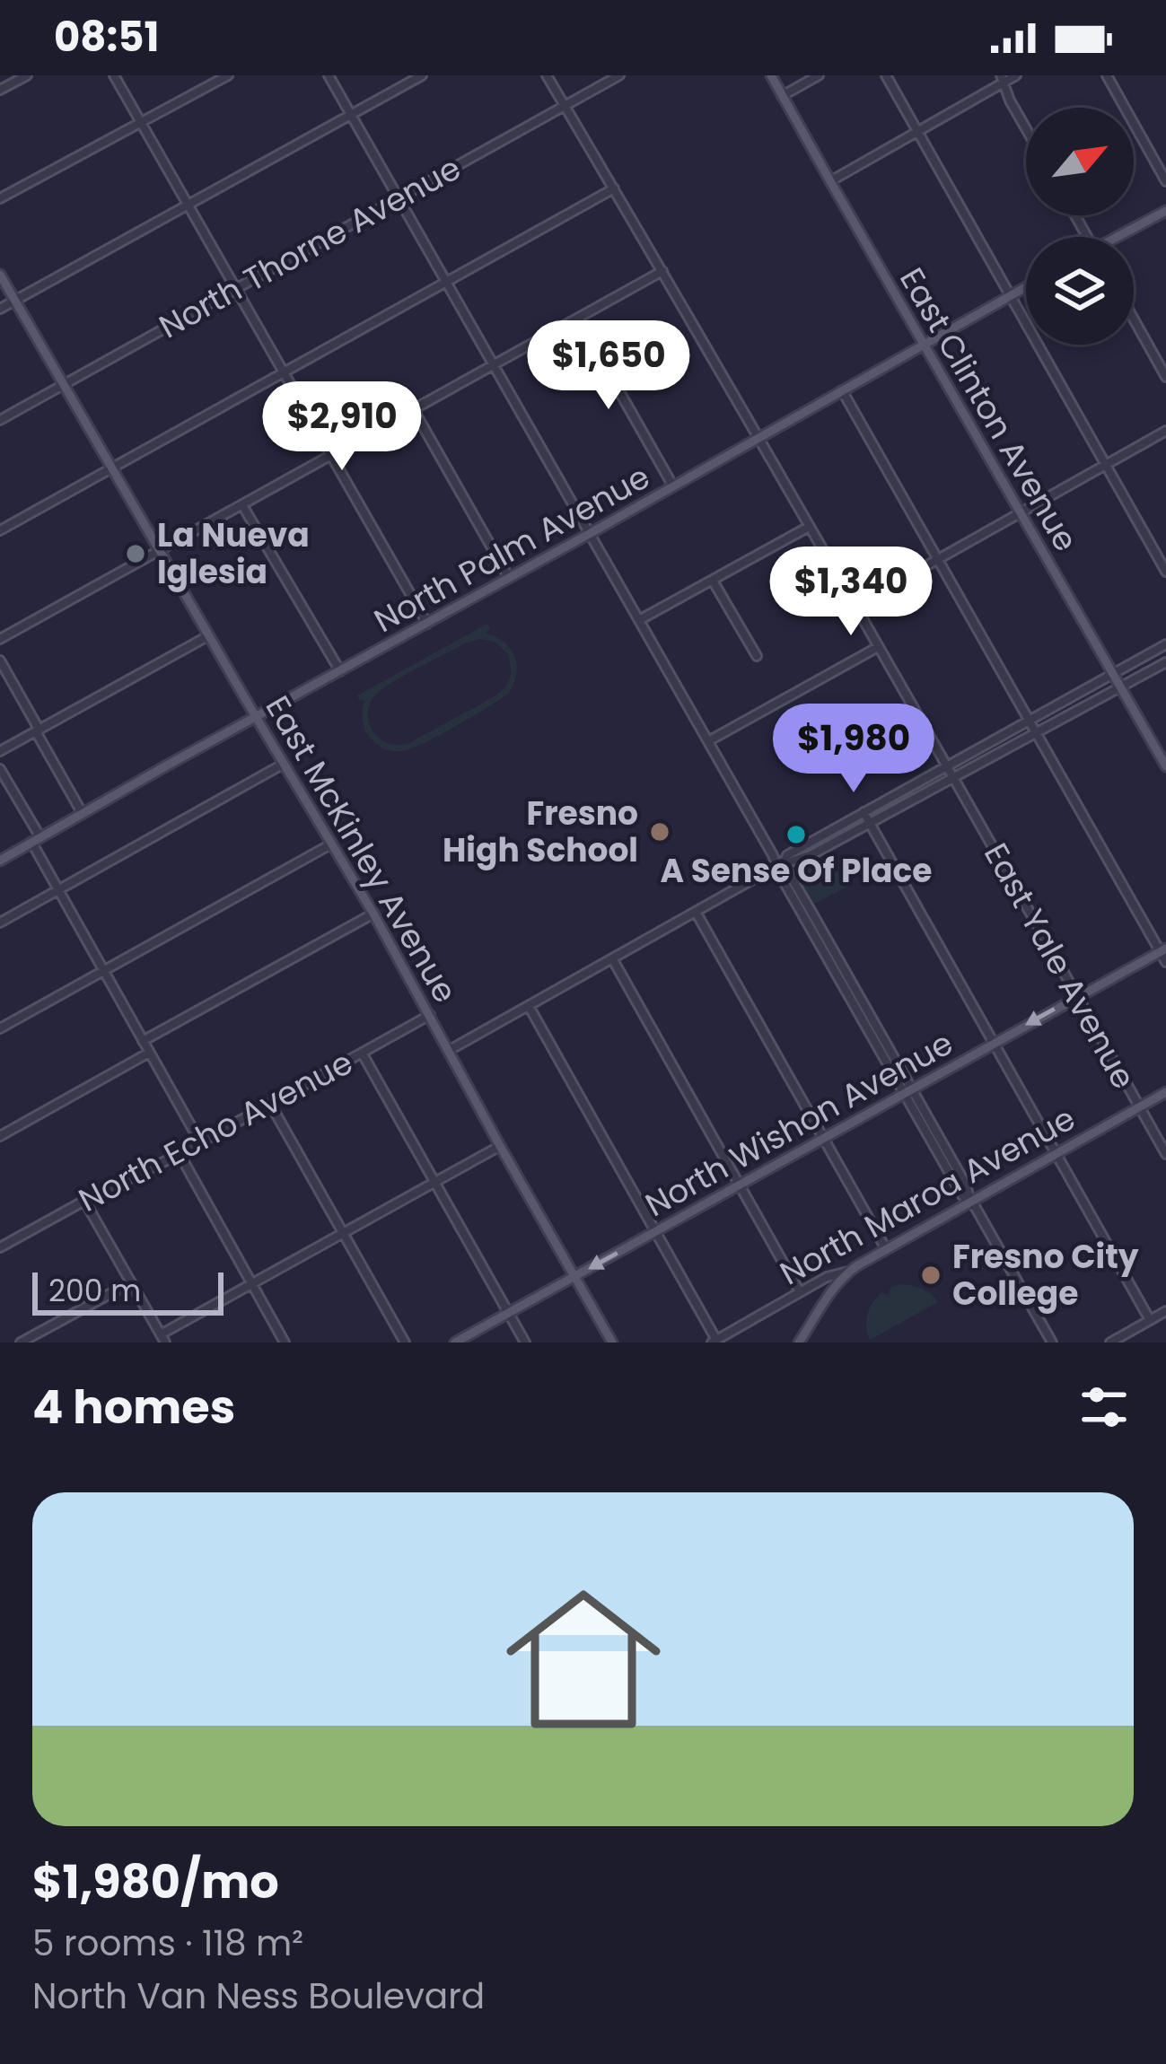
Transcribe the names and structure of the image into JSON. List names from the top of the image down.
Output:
{
  "streets": {
    "main road": [
      "East Clinton Avenue",
      "North Palm Avenue",
      "East McKinley Avenue",
      "North Wishon Avenue",
      "North Maroa Avenue"
    ],
    "street": ["North Thorne Avenue", "East Yale Avenue", "North Echo Avenue"]
  },
  "crossings": [
    ["North Thorne Avenue", "East McKinley Avenue"],
    ["North Thorne Avenue", "East Yale Avenue"],
    ["East Clinton Avenue", "North Palm Avenue"],
    ["North Palm Avenue", "East McKinley Avenue"],
    ["North Palm Avenue", "East Yale Avenue"],
    ["East McKinley Avenue", "North Wishon Avenue"],
    ["East McKinley Avenue", "North Echo Avenue"],
    ["East Yale Avenue", "North Wishon Avenue"],
    ["East Yale Avenue", "North Maroa Avenue"]
  ],
  "places": [
    "La Nueva Iglesia",
    "Fresno High School",
    "A Sense Of Place",
    "Fresno City College"
  ],
  "scale_bar": "200 m",
  "north": "top right",
  "page": {
    "status": "08:51",
    "price": [
      "$1,650",
      "$2,910",
      "$1,340",
      "$1,980"
    ],
    "scale": "200 m",
    "heading": "4 homes",
    "list": [
      {
        "name": "$1,980/mo",
        "note": "5 rooms · 118 m² · North Van Ness Boulevard"
      }
    ]
  }
}
